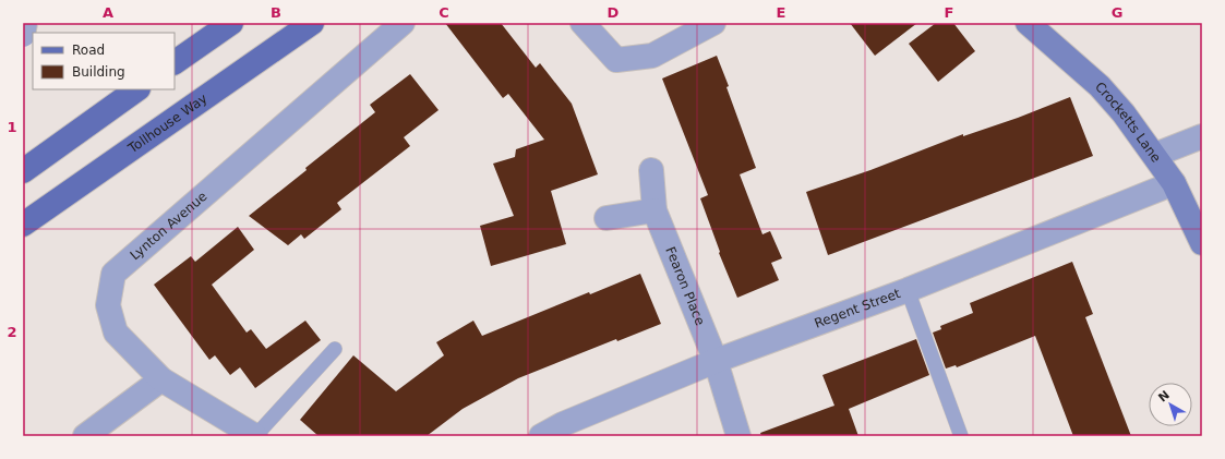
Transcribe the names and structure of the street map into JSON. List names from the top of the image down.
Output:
{
  "streets": {
    "main road": ["Tollhouse Way"],
    "street": [
      "Crocketts Lane",
      "Lynton Avenue",
      "Fearon Place",
      "Regent Street"
    ]
  },
  "crossings": [
    ["Crocketts Lane", "Regent Street"],
    ["Fearon Place", "Regent Street"]
  ],
  "legend": ["Road", "Building"],
  "north": "top left",
  "grid": {
    "columns": [
      "A",
      "B",
      "C",
      "D",
      "E",
      "F",
      "G"
    ],
    "rows": ["1", "2"]
  }
}
